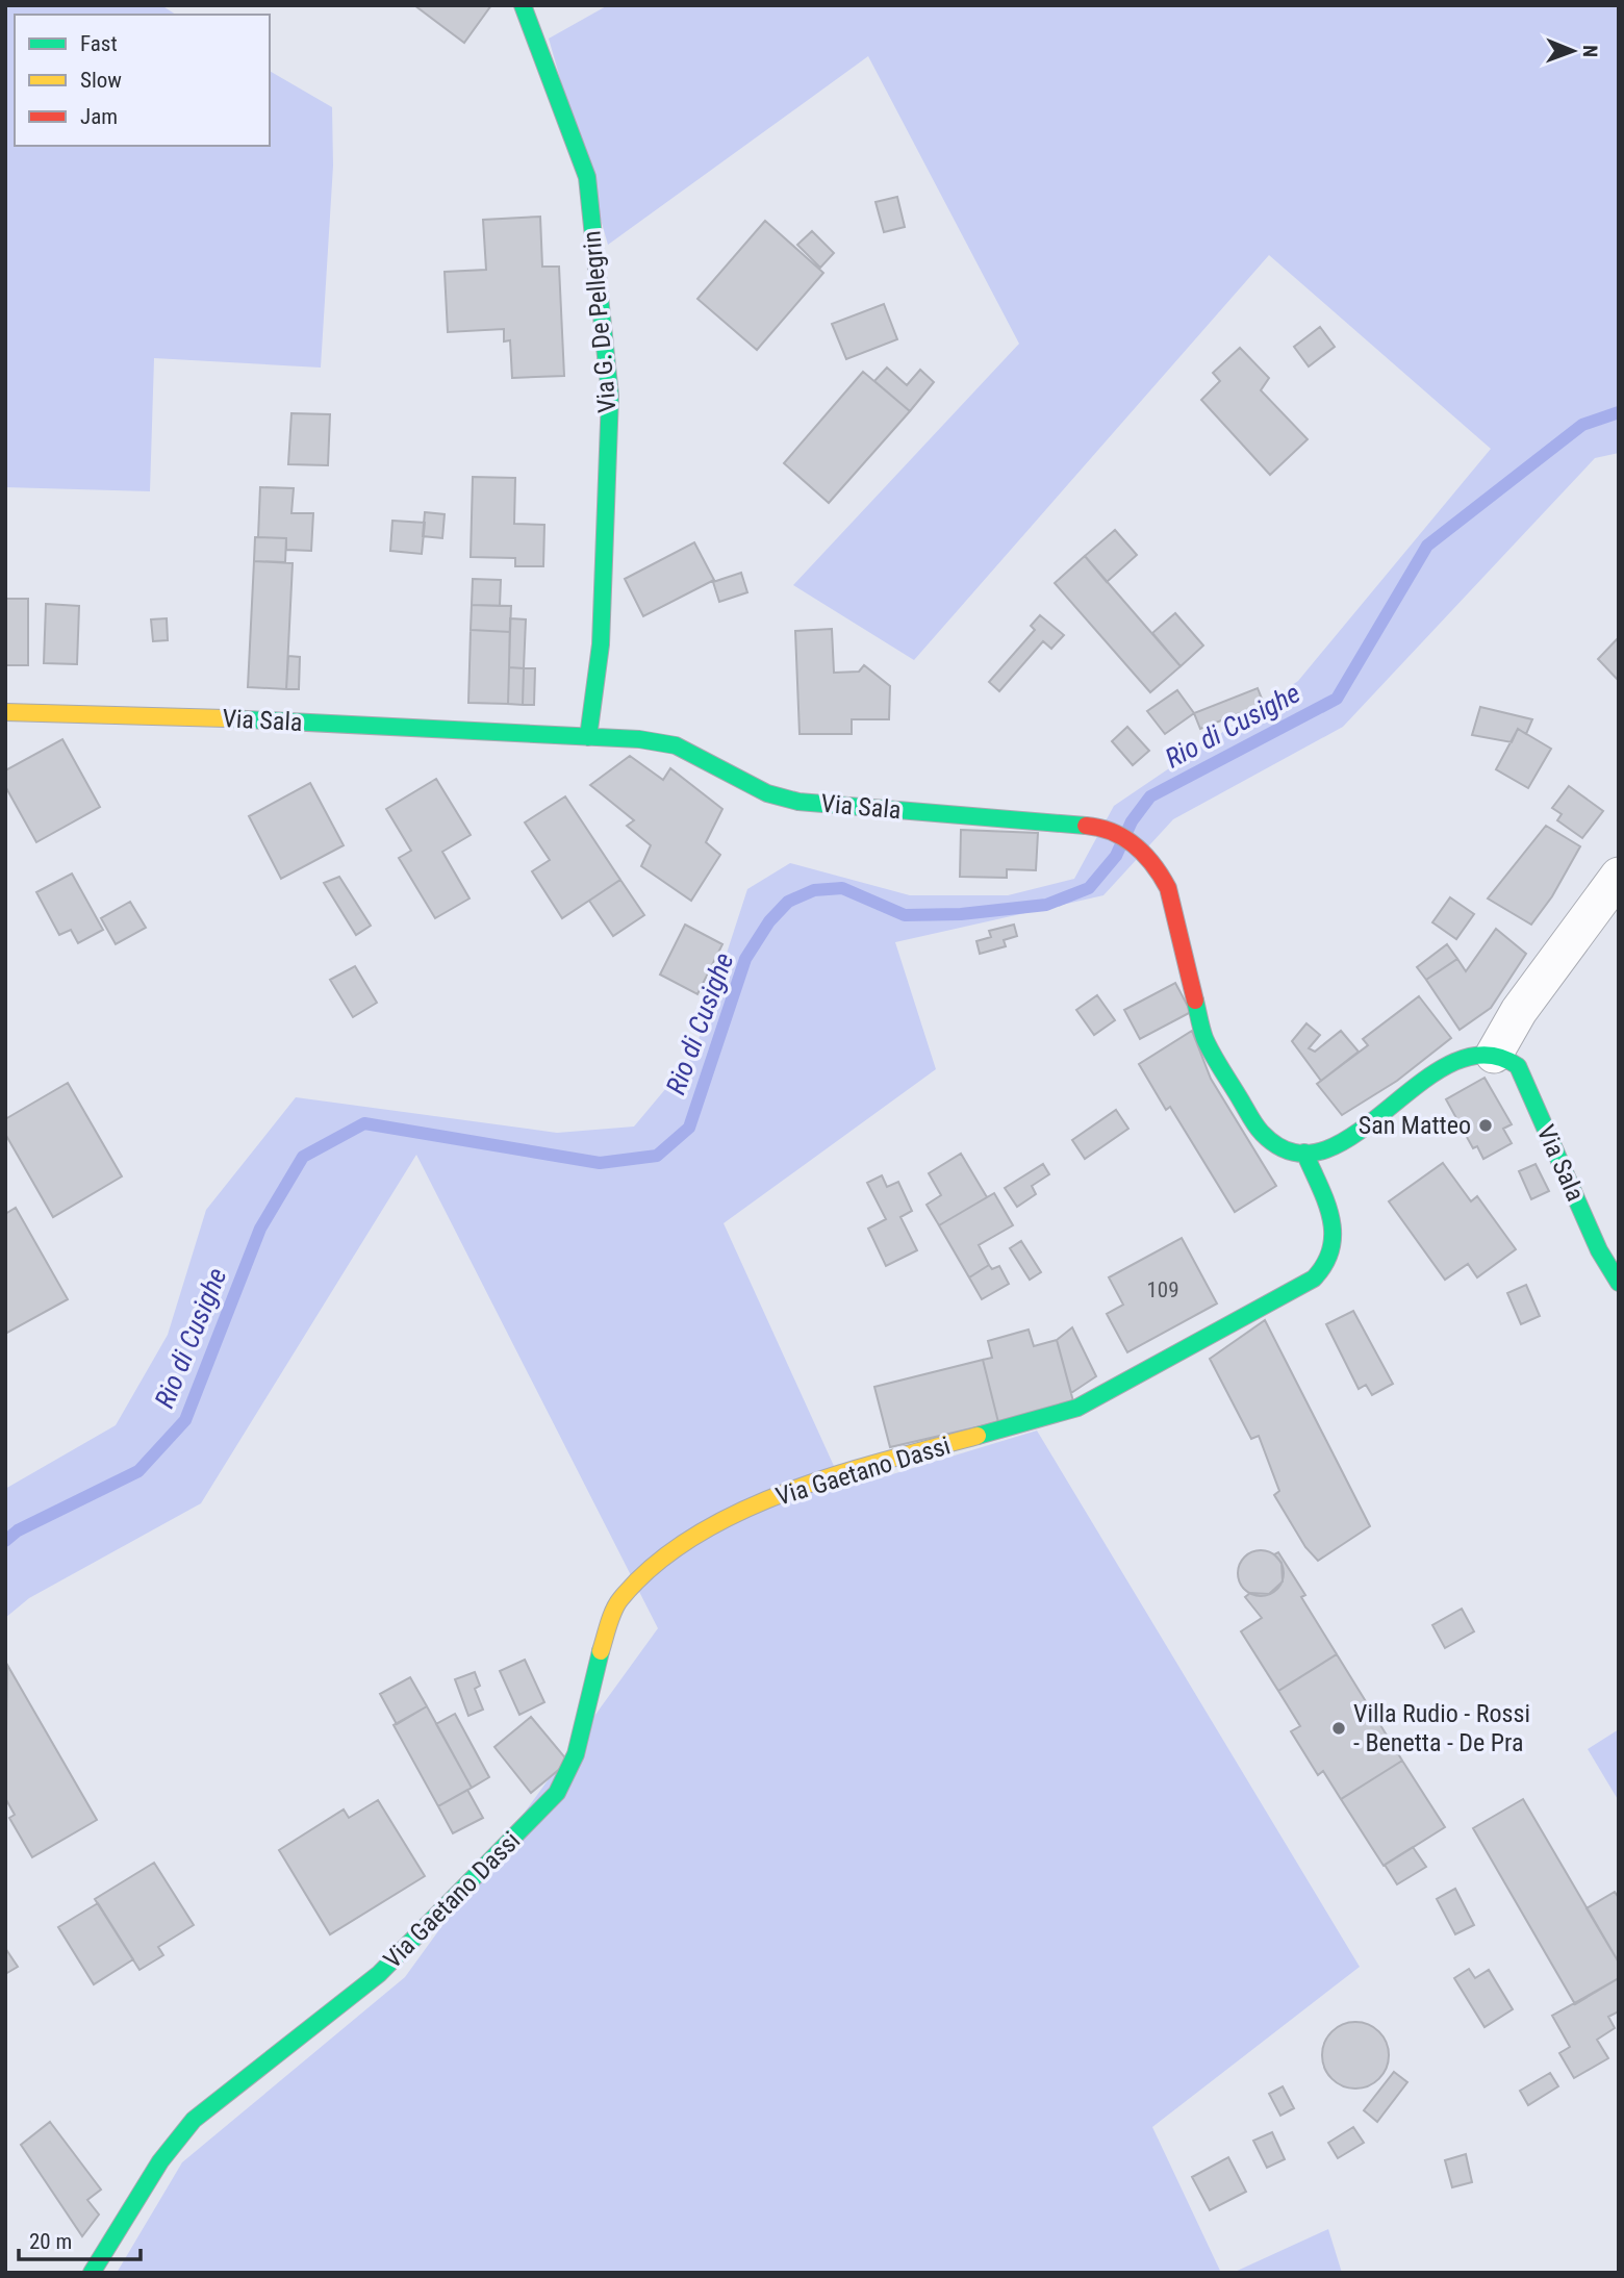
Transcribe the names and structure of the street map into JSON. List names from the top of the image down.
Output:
{
  "streets": {
    "street": ["Via G. De Pellegrin", "Via Sala", "Via Gaetano Dassi"]
  },
  "crossings": [
    ["Via G. De Pellegrin", "Via Sala"],
    ["Via Sala", "Via Gaetano Dassi"]
  ],
  "water": ["Rio di Cusighe"],
  "places": ["San Matteo", "Villa Rudio - Rossi - Benetta - De Pra"],
  "house_numbers": ["109"],
  "legend": ["Fast", "Slow", "Jam"],
  "scale_bar": "20 m",
  "north": "right"
}
